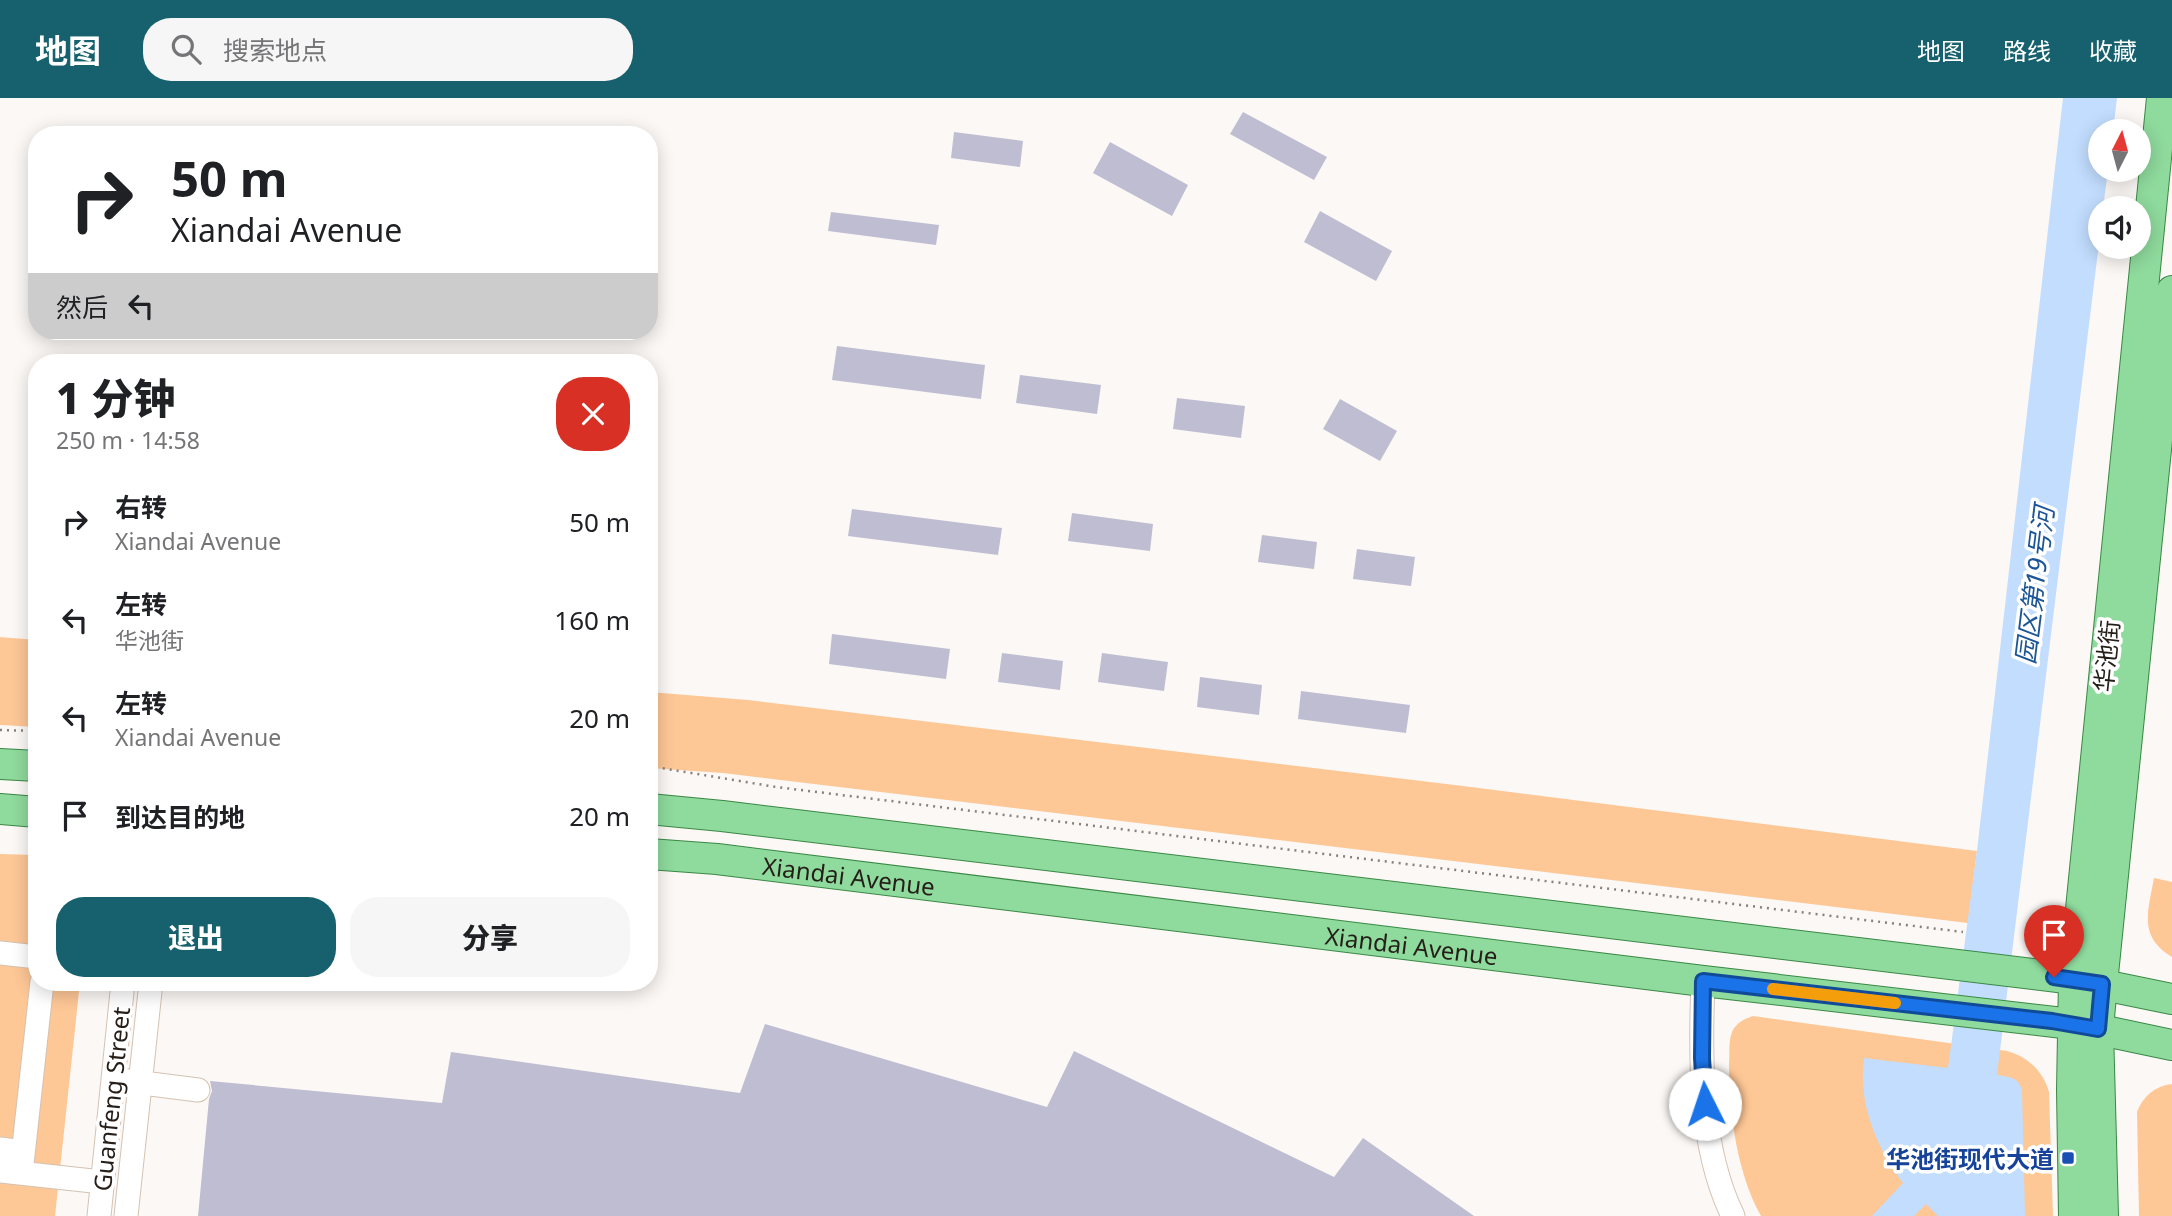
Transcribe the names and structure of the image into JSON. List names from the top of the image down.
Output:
{
  "streets": {
    "main road": ["华池街", "Xiandai Avenue"],
    "street": ["Guanfeng Street"]
  },
  "crossings": [
    ["华池街", "Xiandai Avenue"]
  ],
  "water": ["园区第19号河"],
  "places": {
    "transit": ["华池街现代大道"]
  },
  "north": "top",
  "page": {
    "header": "地图",
    "search": "搜索地点",
    "nav": ["地图", "路线", "收藏"],
    "turn": ["50 m", "Xiandai Avenue"],
    "then": "然后",
    "heading": ["1 分钟", "250 m · 14:58"],
    "list": [
      {
        "name": "右转",
        "note": "Xiandai Avenue",
        "value": "50 m"
      },
      {
        "name": "左转",
        "note": "华池街",
        "value": "160 m"
      },
      {
        "name": "左转",
        "note": "Xiandai Avenue",
        "value": "20 m"
      },
      {
        "name": "到达目的地",
        "value": "20 m"
      }
    ],
    "buttons": ["退出", "分享"]
  }
}
